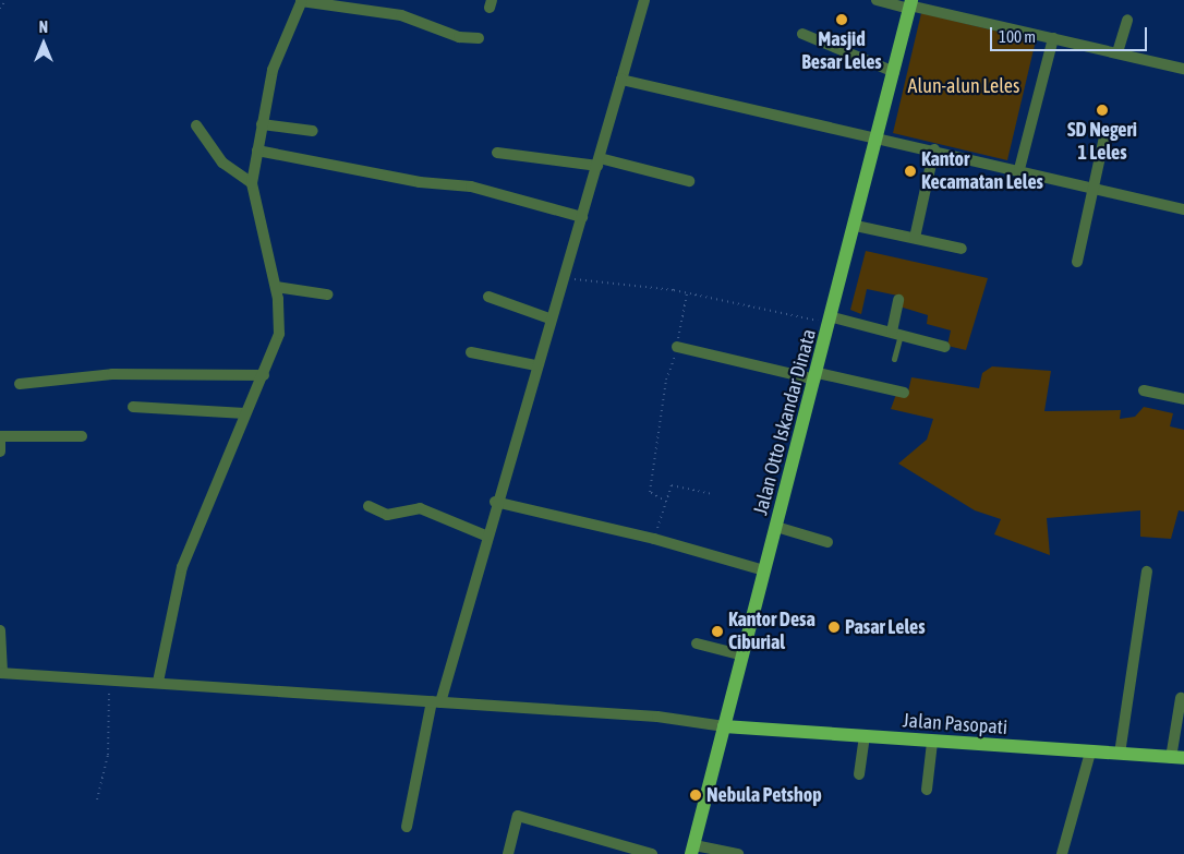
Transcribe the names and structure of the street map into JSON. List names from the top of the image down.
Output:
{
  "streets": {
    "main road": ["Jalan Otto Iskandar Dinata", "Jalan Pasopati"]
  },
  "crossings": [
    ["Jalan Otto Iskandar Dinata", "Jalan Pasopati"]
  ],
  "parks": ["Alun-alun Leles"],
  "places": [
    "Masjid Besar Leles",
    "SD Negeri 1 Leles",
    "Kantor Kecamatan Leles",
    "Pasar Leles",
    "Kantor Desa Ciburial",
    "Nebula Petshop"
  ],
  "scale_bar": "100 m",
  "north": "top"
}
